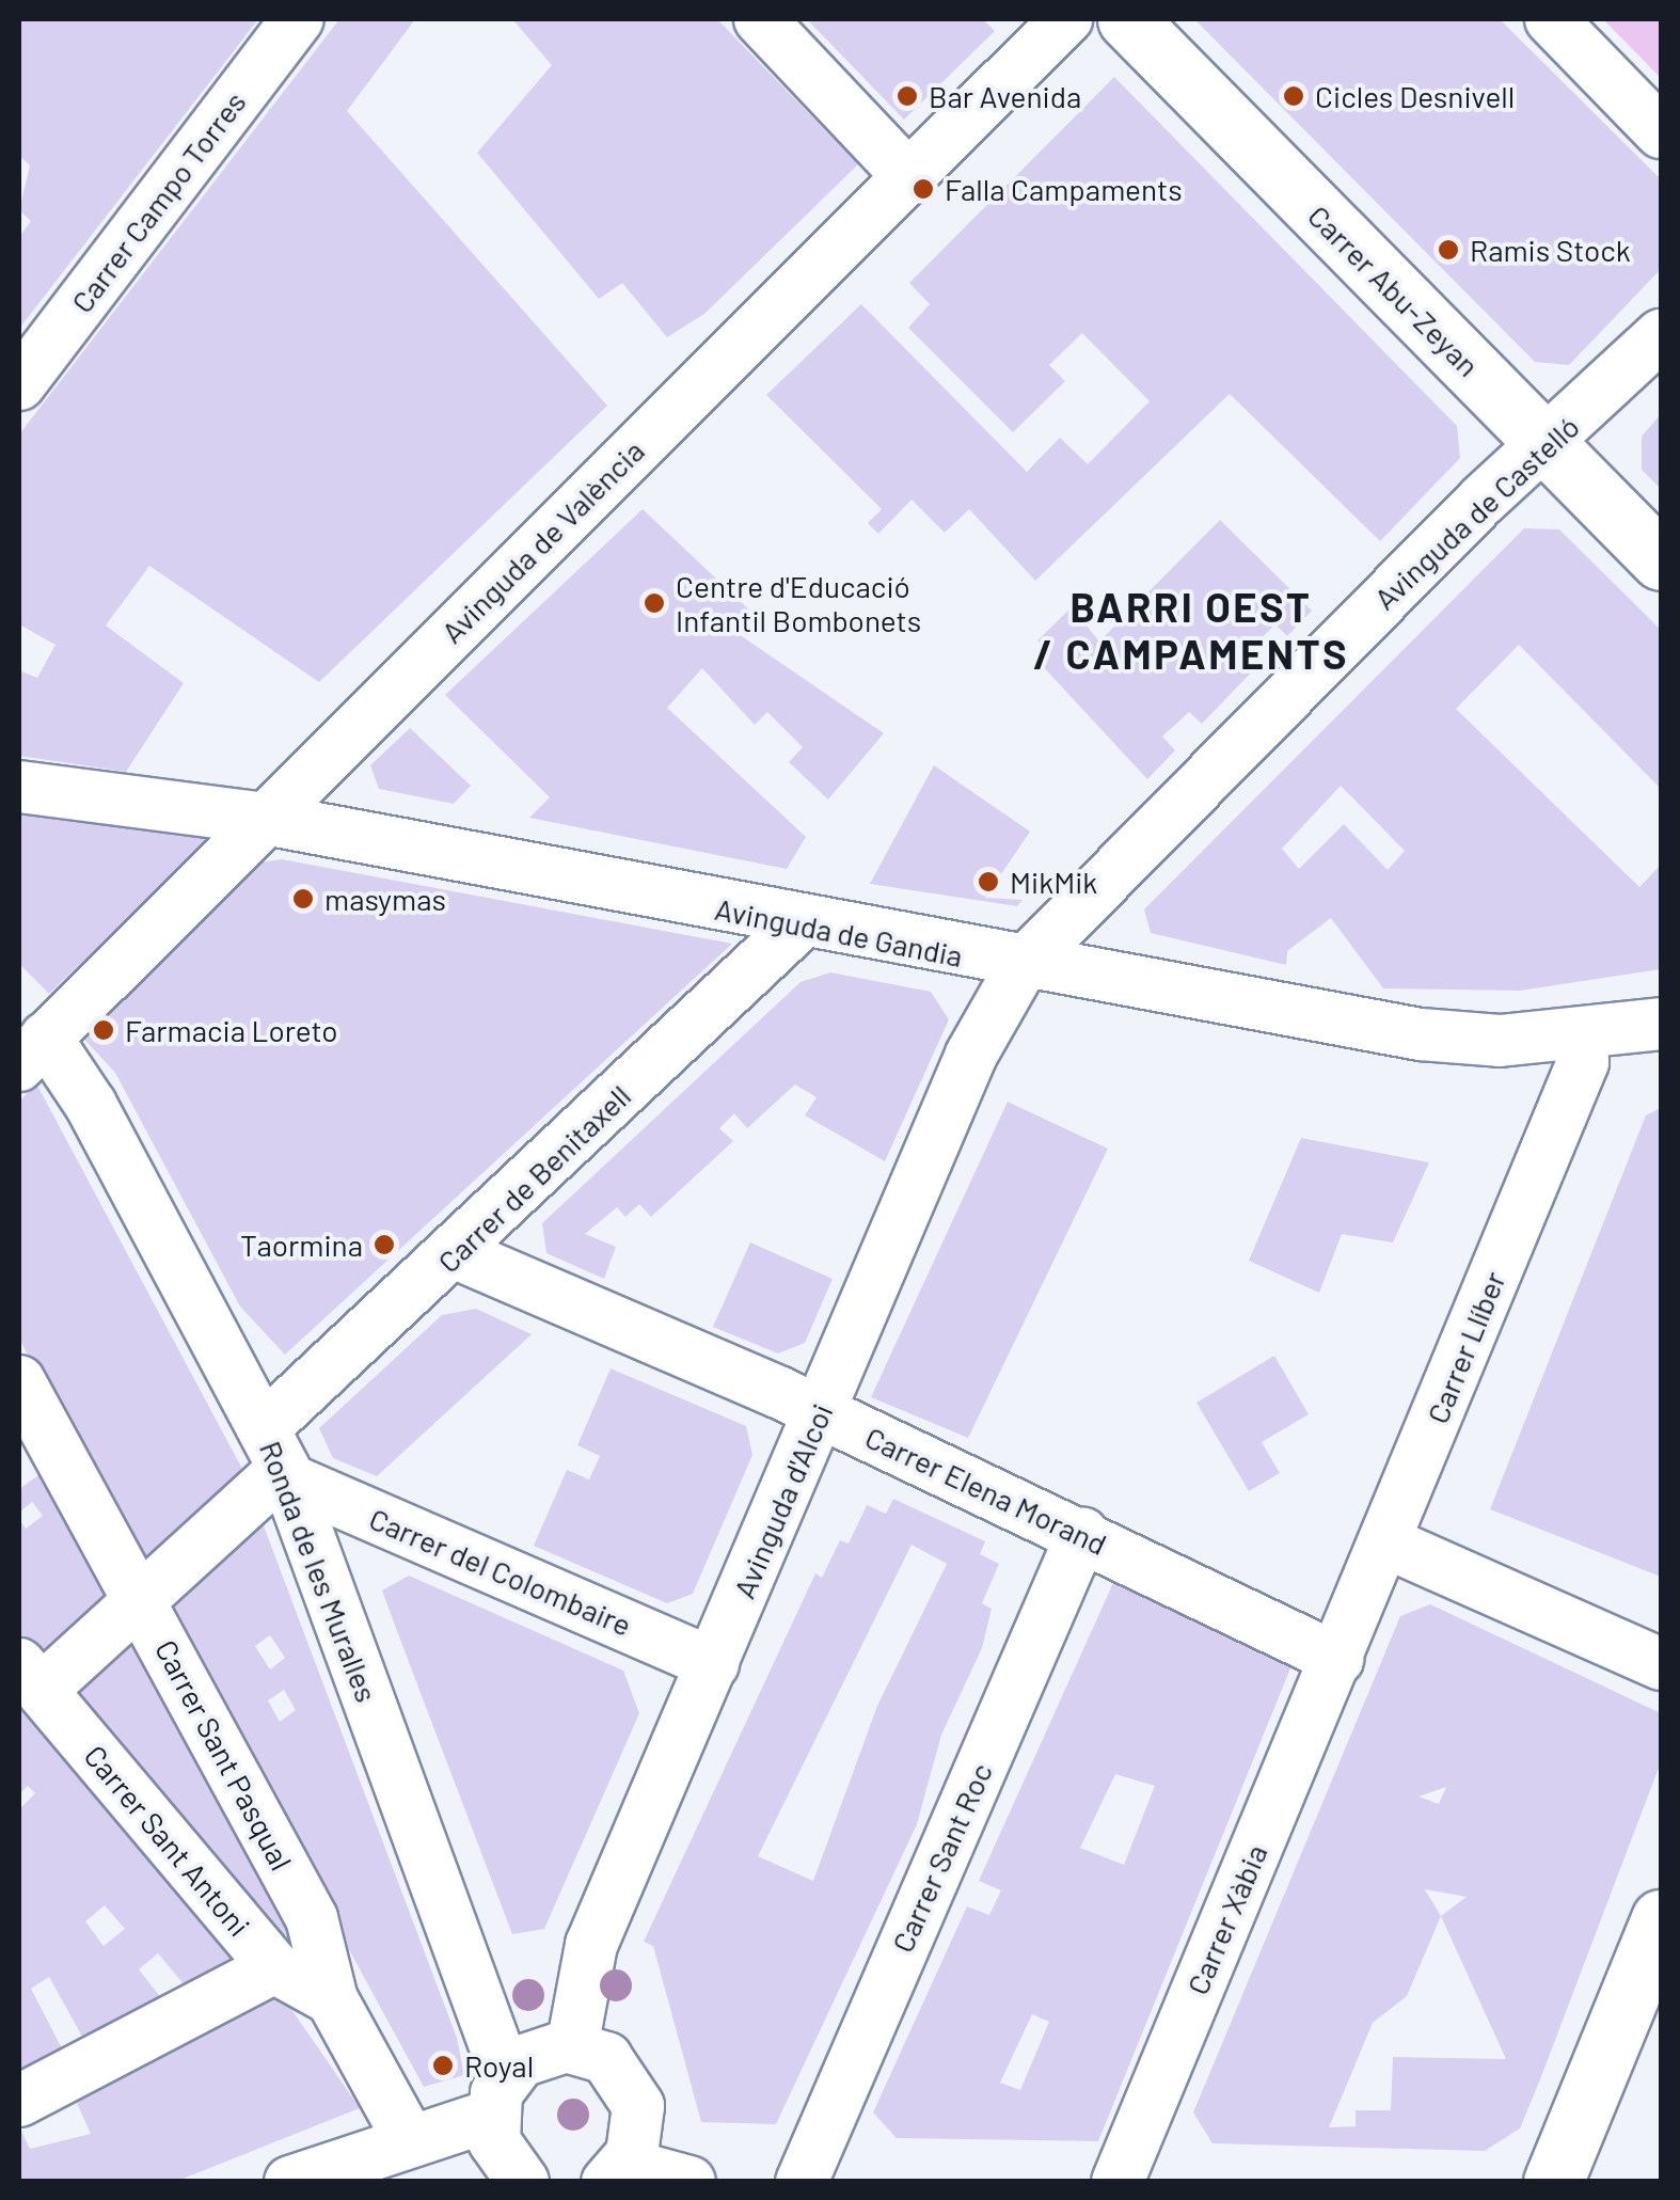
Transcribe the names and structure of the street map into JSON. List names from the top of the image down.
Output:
{
  "streets": {
    "main road": ["Carrer Abu-Zeyan"],
    "street": [
      "Carrer Campo Torres",
      "Avinguda de Castelló",
      "Avinguda de València",
      "Avinguda de Gandia",
      "Carrer de Benitaxell",
      "Carrer Llíber",
      "Carrer Elena Morand",
      "Avinguda d'Alcoi",
      "Ronda de les Muralles",
      "Carrer del Colombaire",
      "Carrer Sant Pasqual",
      "Carrer Sant Antoni",
      "Carrer Sant Roc",
      "Carrer Xàbia"
    ]
  },
  "crossings": [
    ["Carrer Abu-Zeyan", "Avinguda de Castelló"],
    ["Avinguda de Castelló", "Avinguda de Gandia"],
    ["Avinguda de Castelló", "Avinguda d'Alcoi"],
    ["Avinguda de València", "Avinguda de Gandia"],
    ["Avinguda de València", "Ronda de les Muralles"],
    ["Avinguda de Gandia", "Carrer de Benitaxell"],
    ["Avinguda de Gandia", "Carrer Llíber"],
    ["Avinguda de Gandia", "Avinguda d'Alcoi"],
    ["Carrer de Benitaxell", "Carrer Elena Morand"],
    ["Carrer de Benitaxell", "Ronda de les Muralles"],
    ["Carrer de Benitaxell", "Carrer del Colombaire"],
    ["Carrer de Benitaxell", "Carrer Sant Pasqual"],
    ["Carrer de Benitaxell", "Carrer Sant Antoni"],
    ["Carrer Llíber", "Carrer Elena Morand"],
    ["Carrer Llíber", "Carrer Xàbia"],
    ["Carrer Elena Morand", "Avinguda d'Alcoi"],
    ["Carrer Elena Morand", "Carrer Sant Roc"],
    ["Carrer Elena Morand", "Carrer Xàbia"],
    ["Avinguda d'Alcoi", "Carrer del Colombaire"],
    ["Ronda de les Muralles", "Carrer del Colombaire"],
    ["Carrer Sant Pasqual", "Carrer Sant Antoni"]
  ],
  "districts": ["BARRI OEST / CAMPAMENTS"],
  "places": [
    "Bar Avenida",
    "Cicles Desnivell",
    "Falla Campaments",
    "Ramis Stock",
    "Centre d'Educació Infantil Bombonets",
    "MikMik",
    "masymas",
    "Farmacia Loreto",
    "Taormina",
    "Royal"
  ]
}
